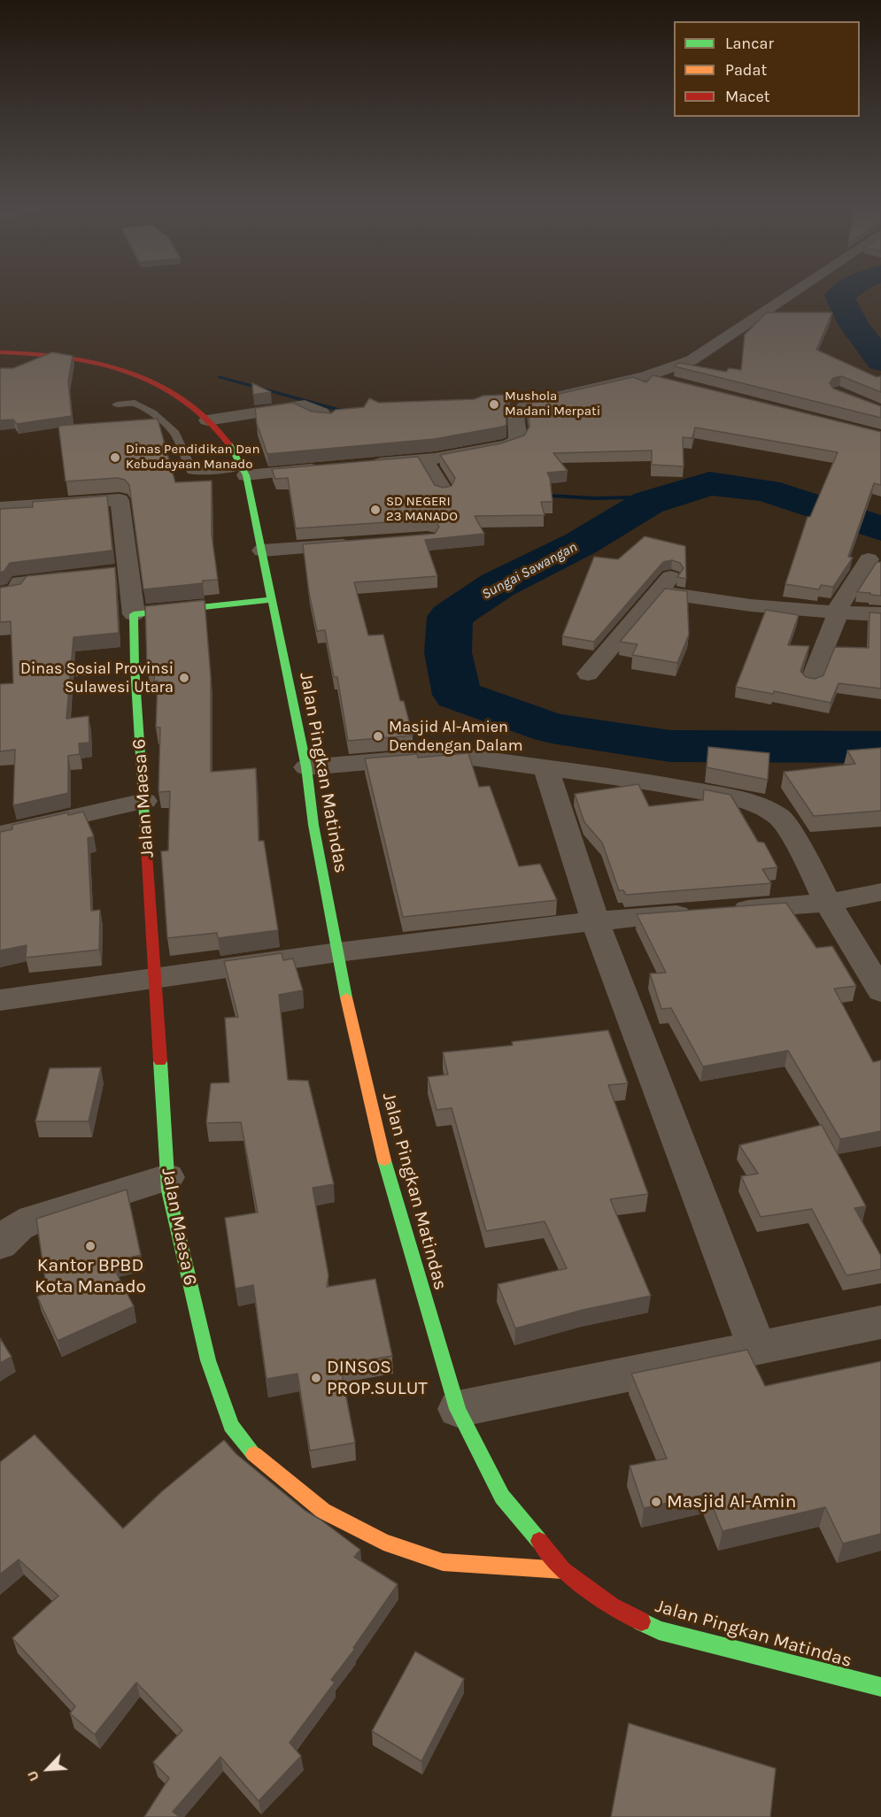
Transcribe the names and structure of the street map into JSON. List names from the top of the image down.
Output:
{
  "streets": {
    "street": ["Jalan Pingkan Matindas", "Jalan Maesa 6"]
  },
  "crossings": [
    ["Jalan Pingkan Matindas", "Jalan Maesa 6"]
  ],
  "water": ["Sungai Sawangan"],
  "places": [
    "Mushola Madani Merpati",
    "Dinas Pendidikan Dan Kebudayaan Manado",
    "SD NEGERI 23 MANADO",
    "Dinas Sosial Provinsi Sulawesi Utara",
    "Masjid Al-Amien Dendengan Dalam",
    "Kantor BPBD Kota Manado",
    "DINSOS PROP.SULUT",
    "Masjid Al-Amin"
  ],
  "legend": ["Lancar", "Padat", "Macet"],
  "north": "bottom left"
}
